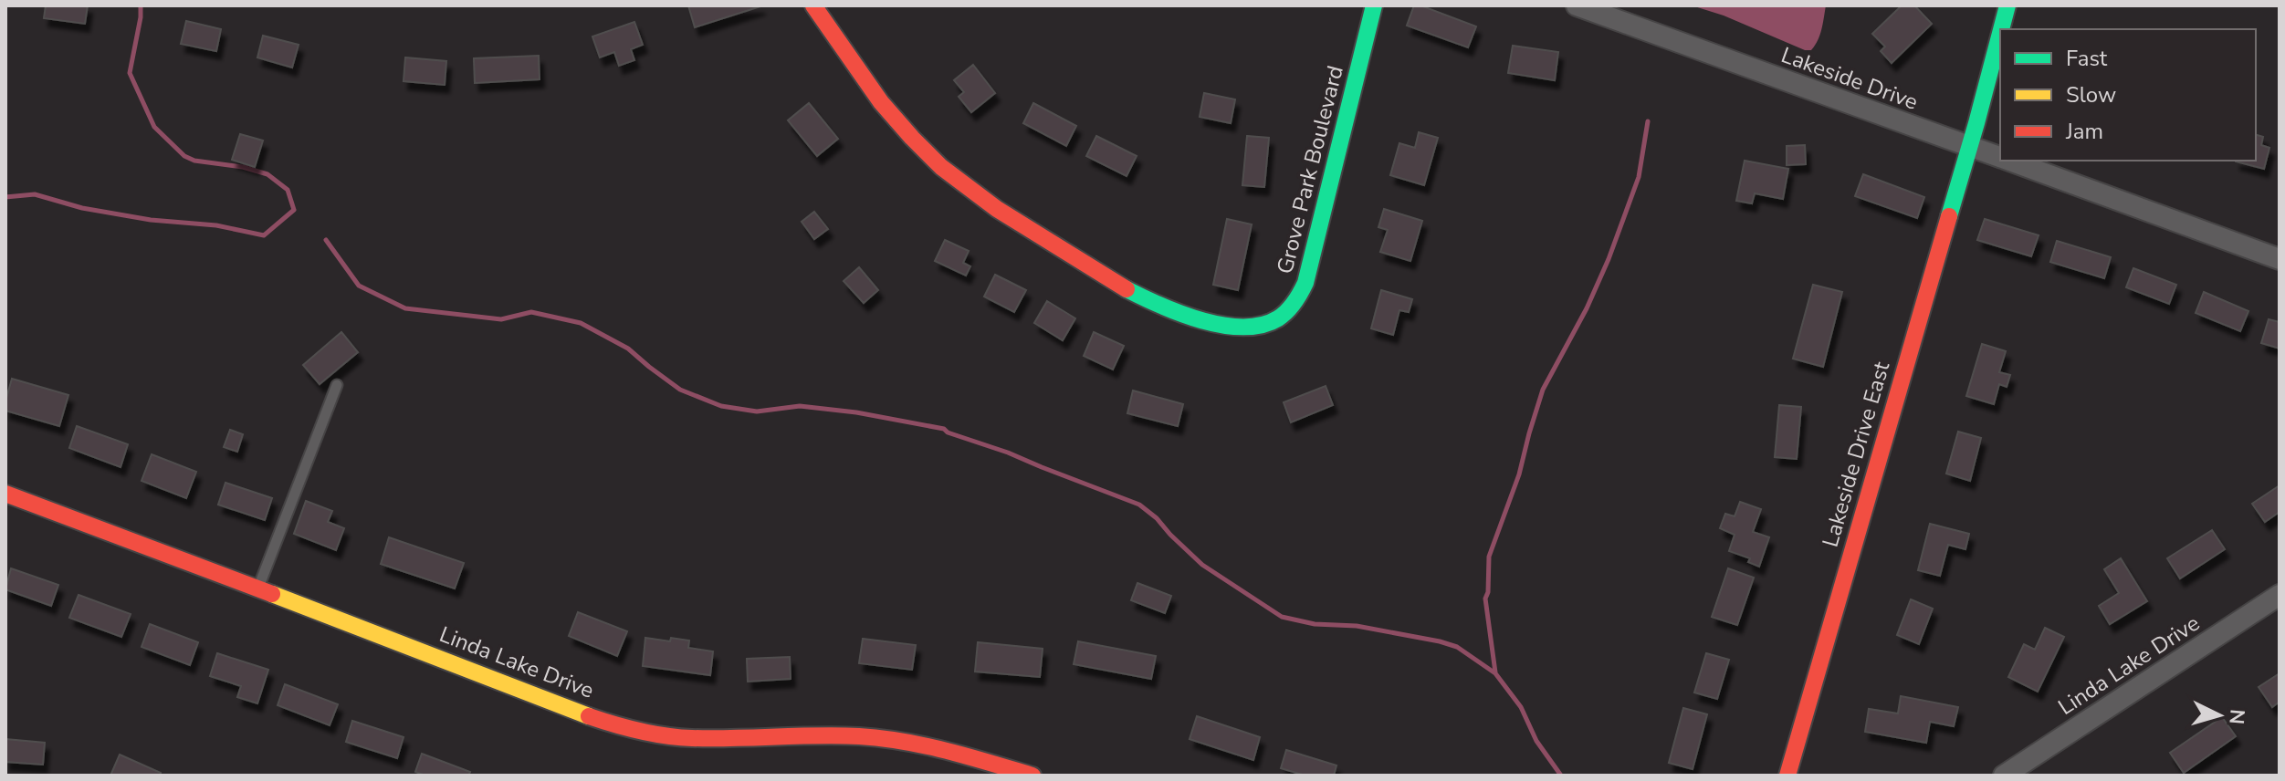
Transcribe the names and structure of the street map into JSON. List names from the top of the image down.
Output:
{
  "streets": {
    "street": [
      "Lakeside Drive",
      "Grove Park Boulevard",
      "Lakeside Drive East",
      "Linda Lake Drive"
    ]
  },
  "crossings": [
    ["Lakeside Drive", "Lakeside Drive East"]
  ],
  "legend": ["Fast", "Slow", "Jam"],
  "north": "right"
}
